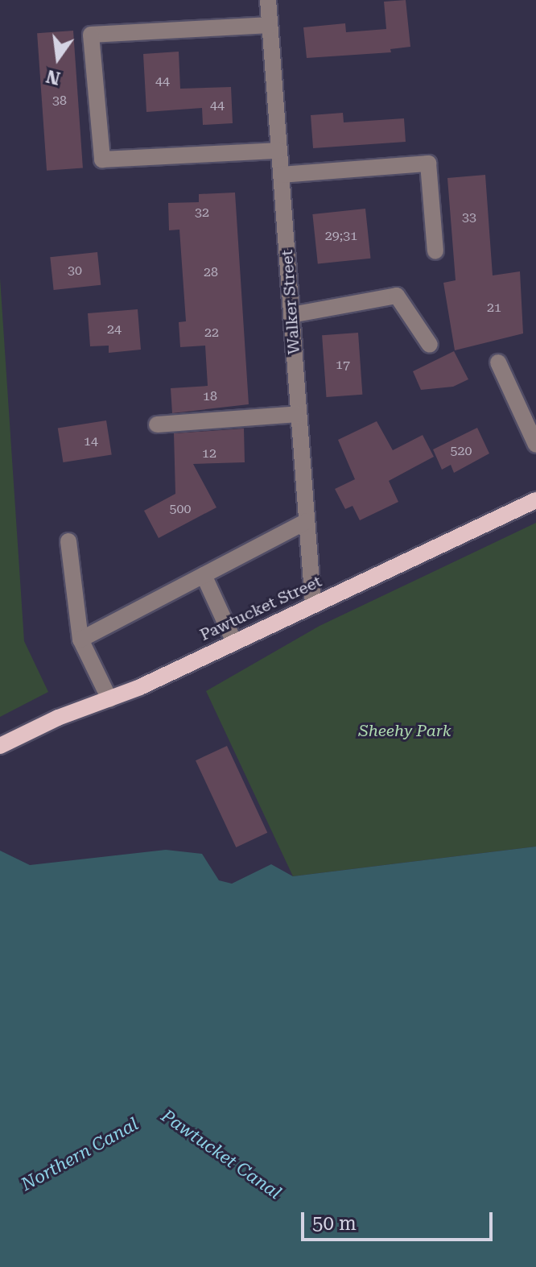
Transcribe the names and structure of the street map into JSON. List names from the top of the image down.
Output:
{
  "streets": {
    "main road": ["Pawtucket Street"],
    "street": ["Walker Street"]
  },
  "crossings": [
    ["Walker Street", "Pawtucket Street"]
  ],
  "water": ["Northern Canal", "Pawtucket Canal"],
  "parks": ["Sheehy Park"],
  "house_numbers": [
    "44",
    "38",
    "44",
    "32",
    "33",
    "29;31",
    "30",
    "28",
    "21",
    "24",
    "22",
    "17",
    "18",
    "14",
    "520",
    "12",
    "500"
  ],
  "scale_bar": "50 m",
  "north": "bottom"
}
